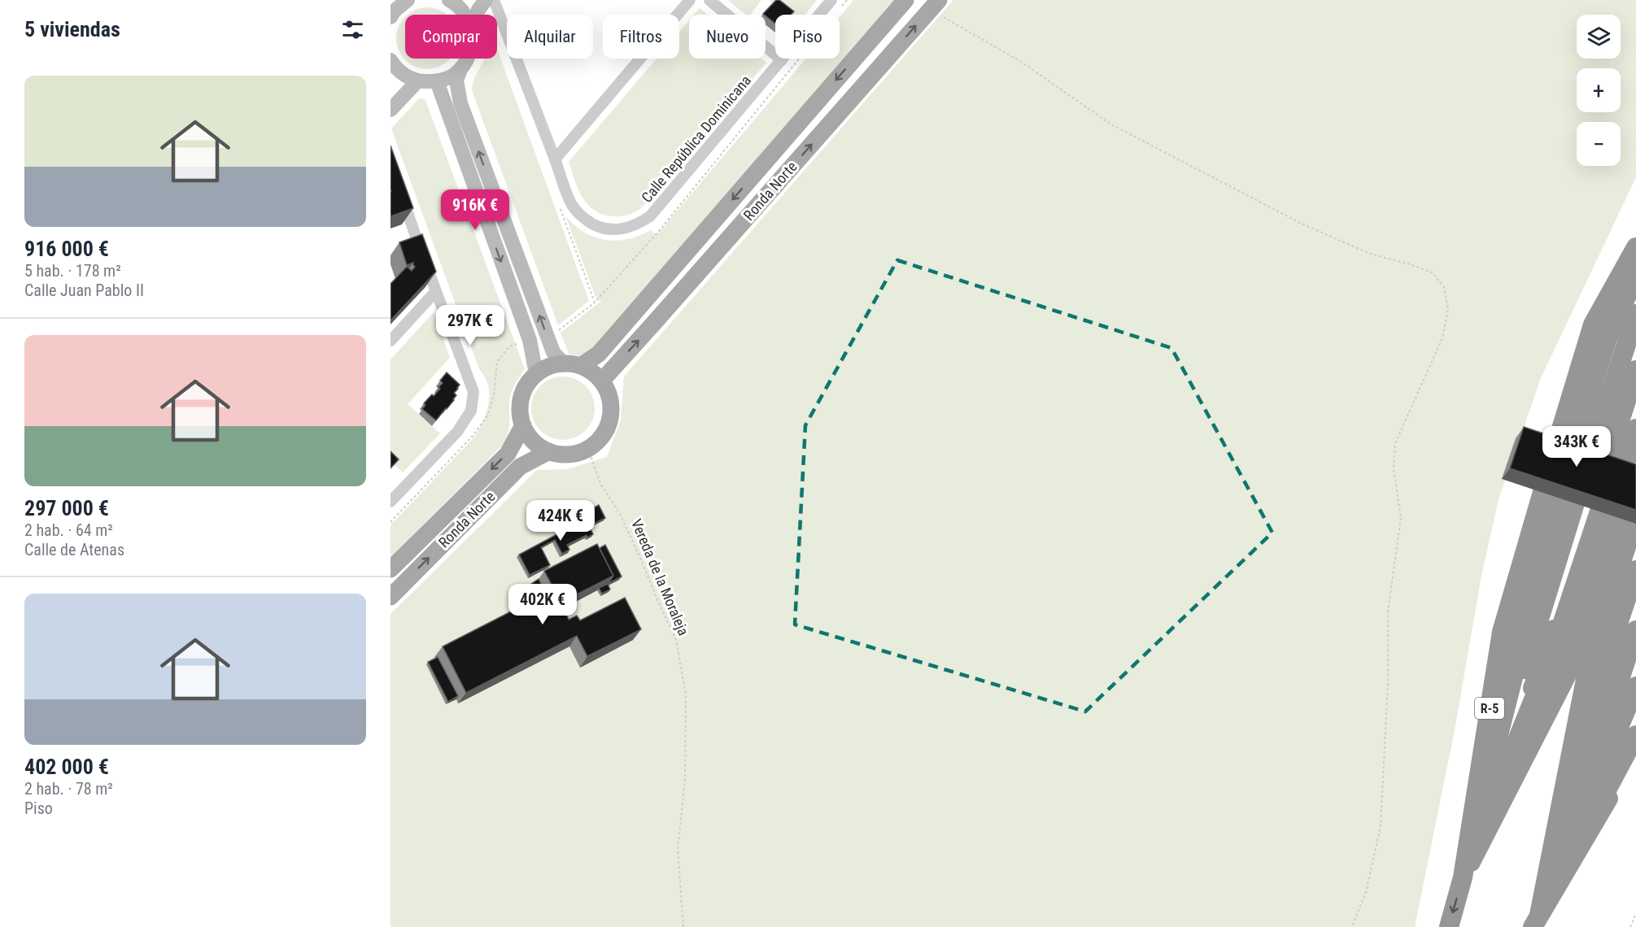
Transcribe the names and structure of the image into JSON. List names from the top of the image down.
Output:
{
  "streets": {
    "highway": ["R-5"],
    "main road": ["Ronda Norte"],
    "street": ["Calle República Dominicana"],
    "path": ["Vereda de la Moraleja"]
  },
  "crossings": [
    ["Ronda Norte", "Vereda de la Moraleja"]
  ],
  "page": {
    "heading": "5 viviendas",
    "map_buttons": ["+", "−"],
    "chip": [
      "Comprar",
      "Alquilar",
      "Filtros",
      "Nuevo",
      "Piso"
    ],
    "list": [
      {
        "name": "916 000 €",
        "note": "5 hab. · 178 m² · Calle Juan Pablo II"
      },
      {
        "name": "297 000 €",
        "note": "2 hab. · 64 m² · Calle de Atenas"
      },
      {
        "name": "402 000 €",
        "note": "2 hab. · 78 m² · Piso"
      }
    ],
    "price": [
      "916K €",
      "297K €",
      "343K €",
      "424K €",
      "402K €"
    ]
  }
}
